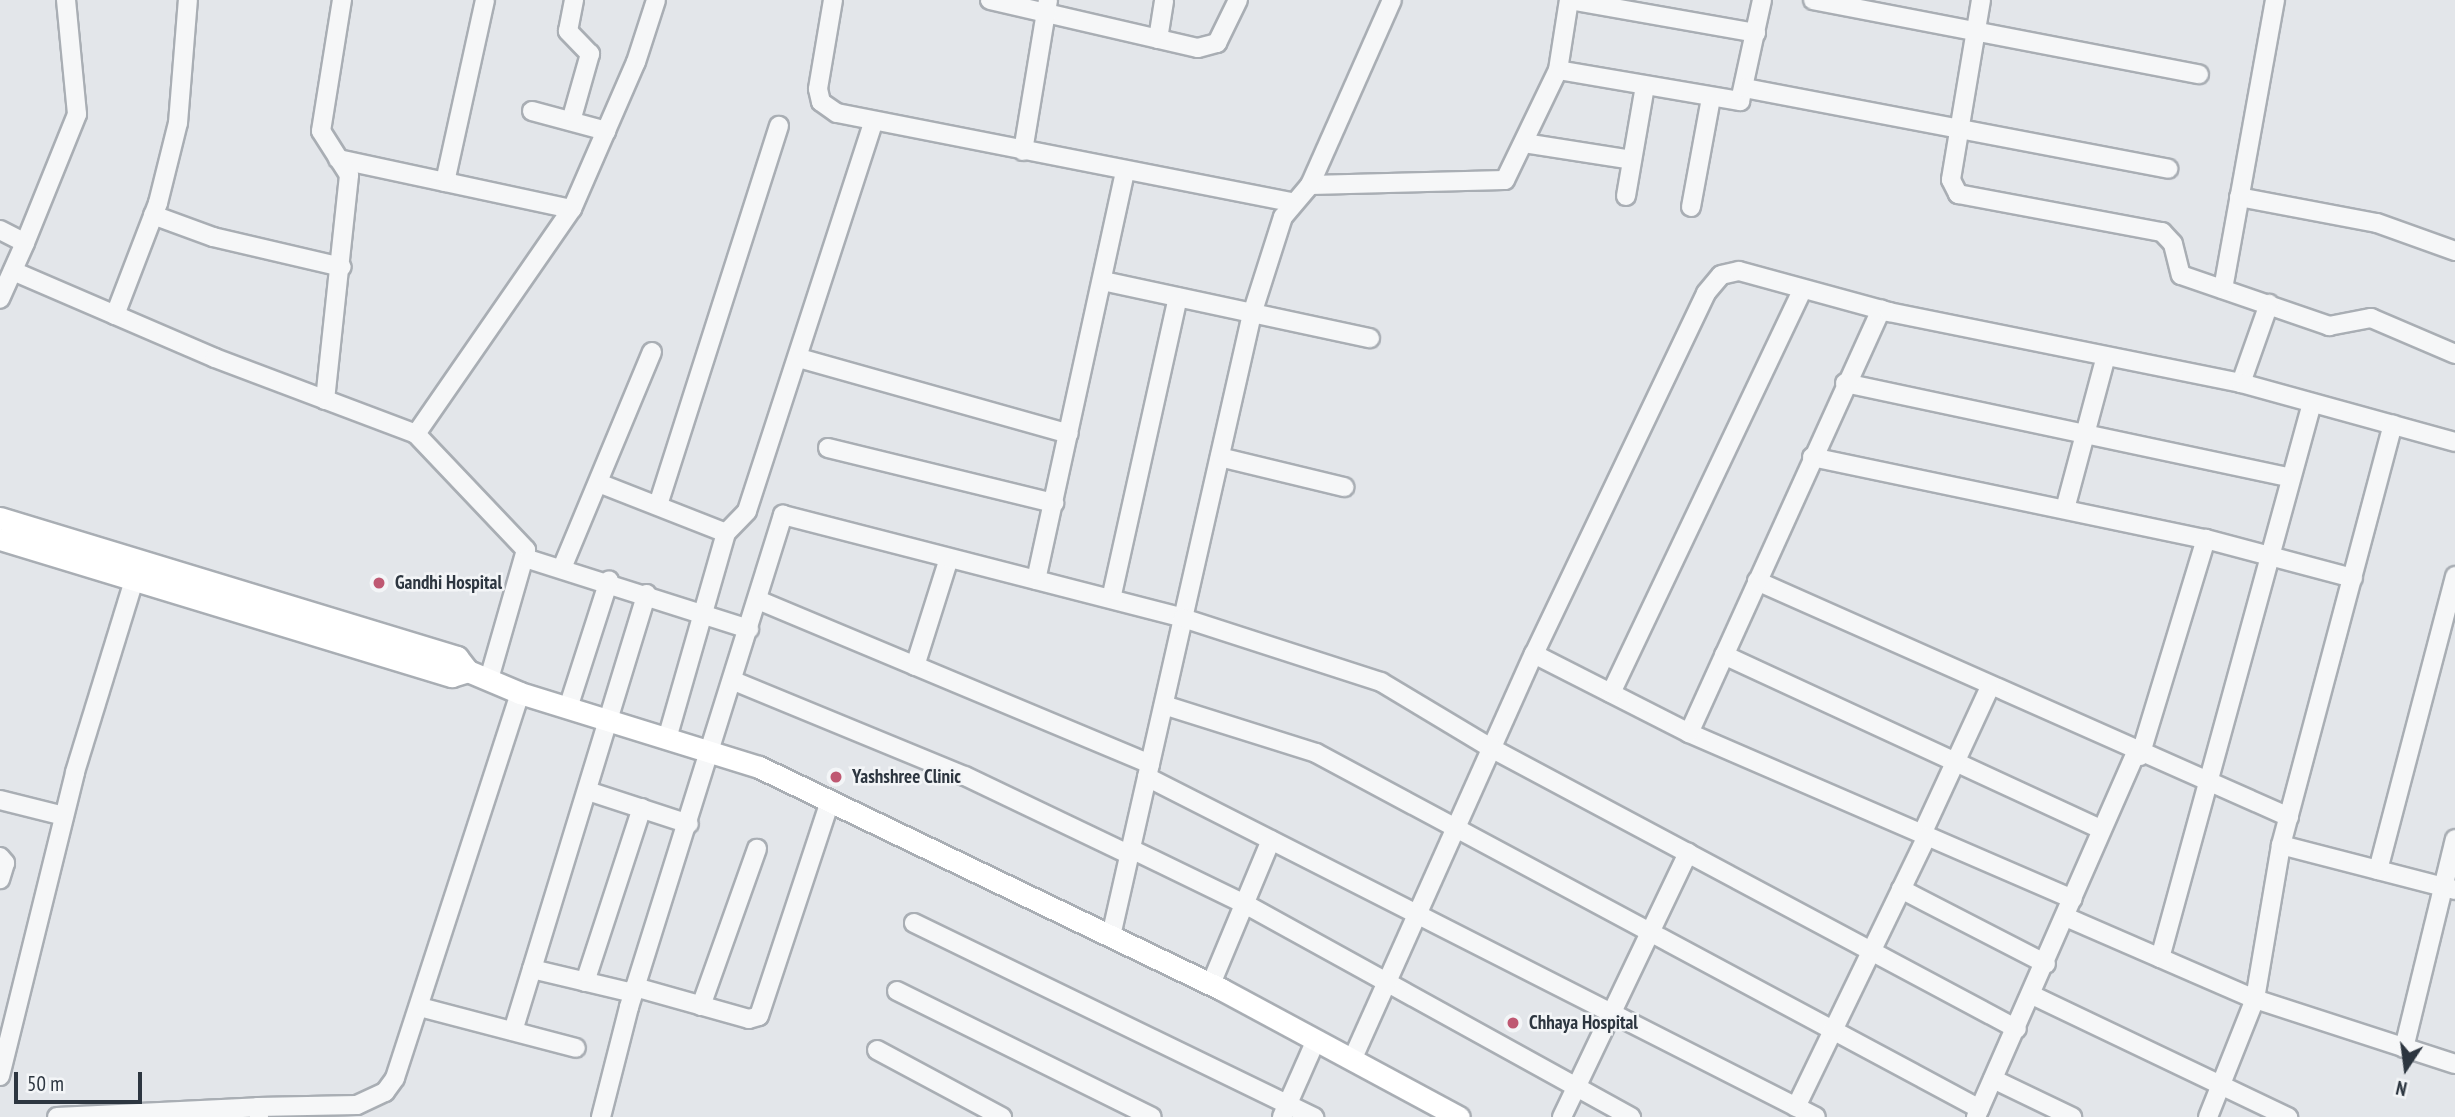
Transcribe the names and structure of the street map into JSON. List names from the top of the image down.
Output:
{
  "places": ["Gandhi Hospital", "Yashshree Clinic", "Chhaya Hospital"],
  "scale_bar": "50 m",
  "north": "bottom"
}
